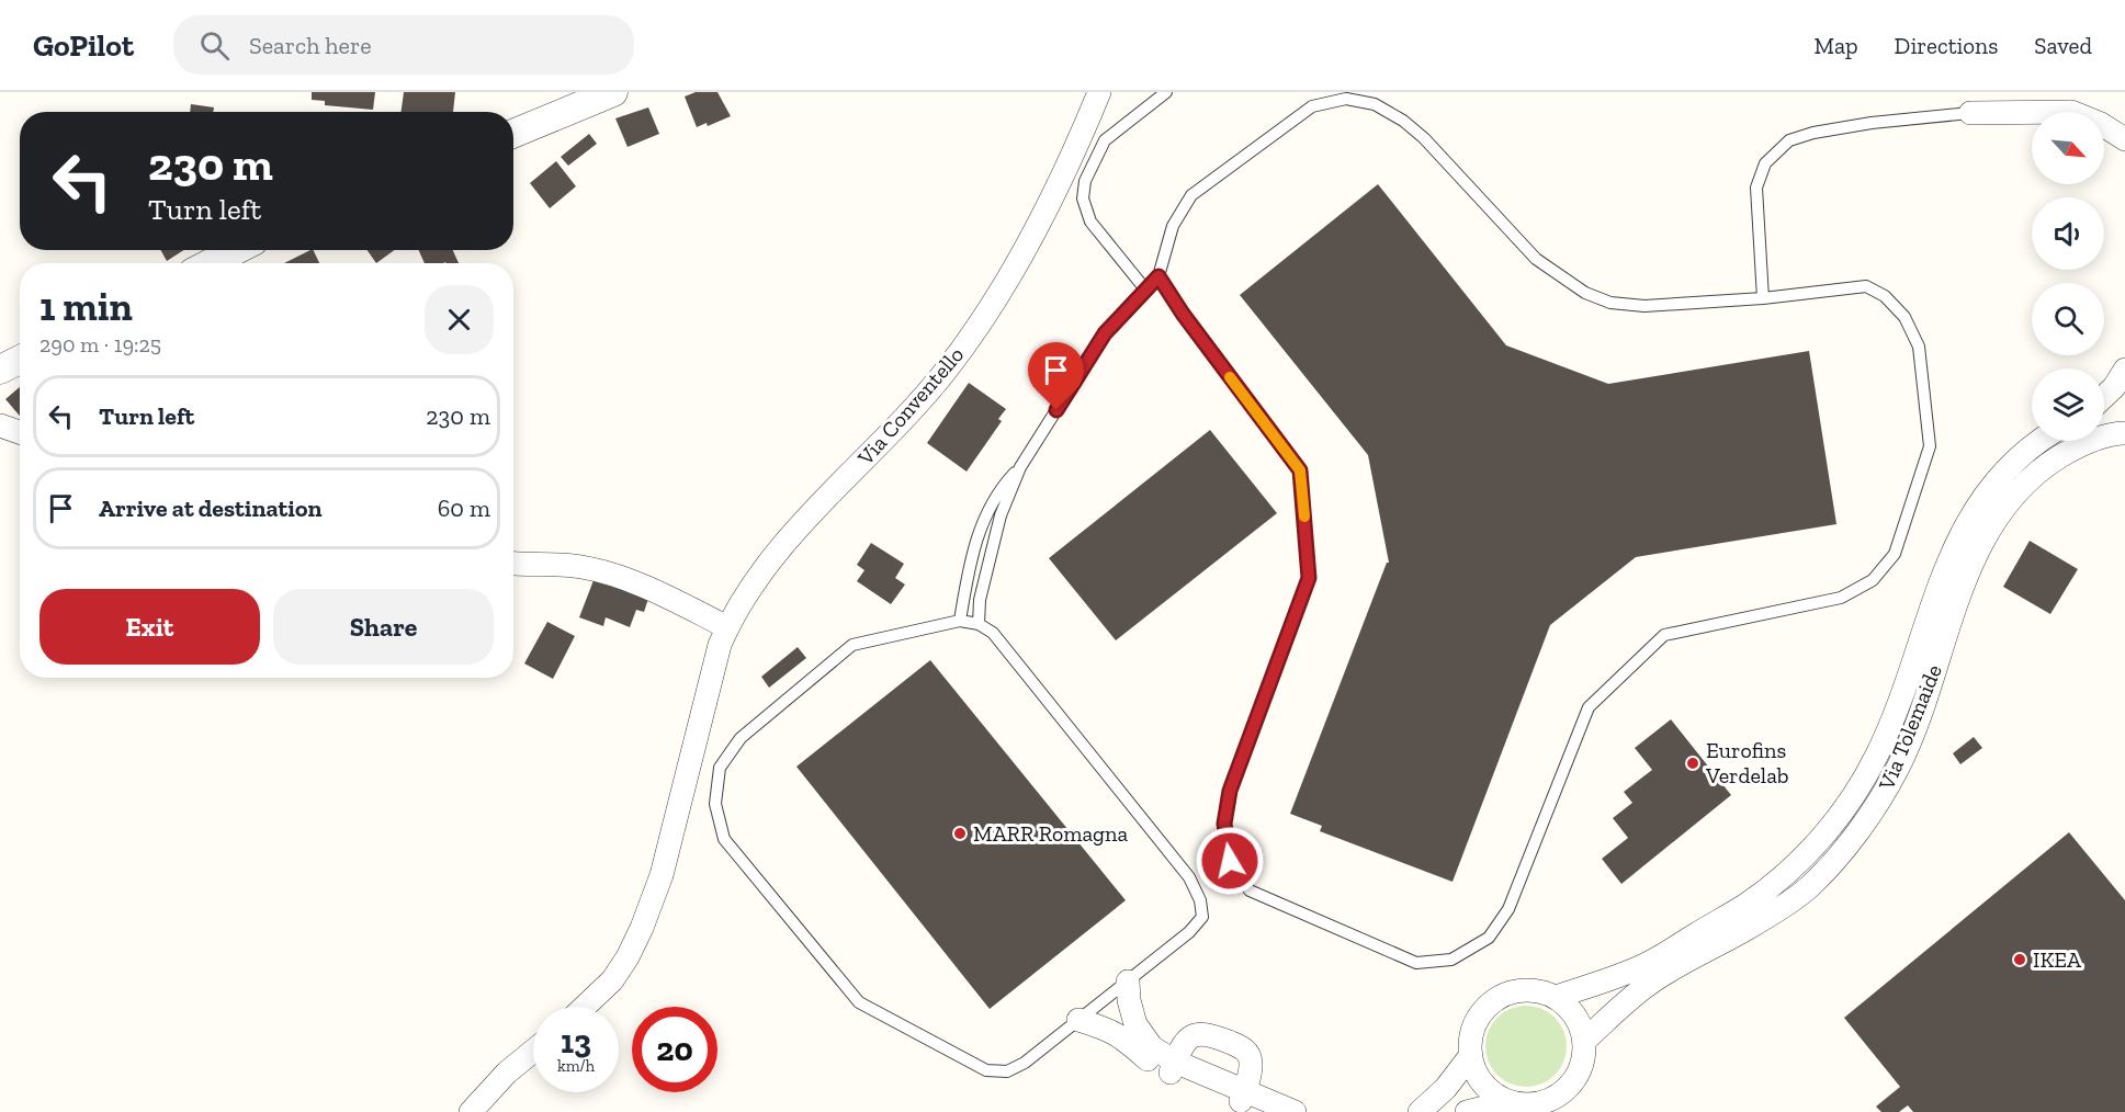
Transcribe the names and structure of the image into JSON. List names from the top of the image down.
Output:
{
  "streets": {
    "street": ["Via Conventello", "Via Tolemaide"]
  },
  "places": ["Eurofins Verdelab", "MARR Romagna", "IKEA"],
  "north": "bottom right",
  "page": {
    "header": "GoPilot",
    "search": "Search here",
    "nav": ["Map", "Directions", "Saved"],
    "turn": ["230 m", "Turn left"],
    "heading": ["1 min", "290 m · 19:25"],
    "list": [
      {
        "name": "Turn left",
        "value": "230 m"
      },
      {
        "name": "Arrive at destination",
        "value": "60 m"
      }
    ],
    "buttons": ["Exit", "Share"],
    "speed": "13 km/h",
    "limit": "20"
  }
}
